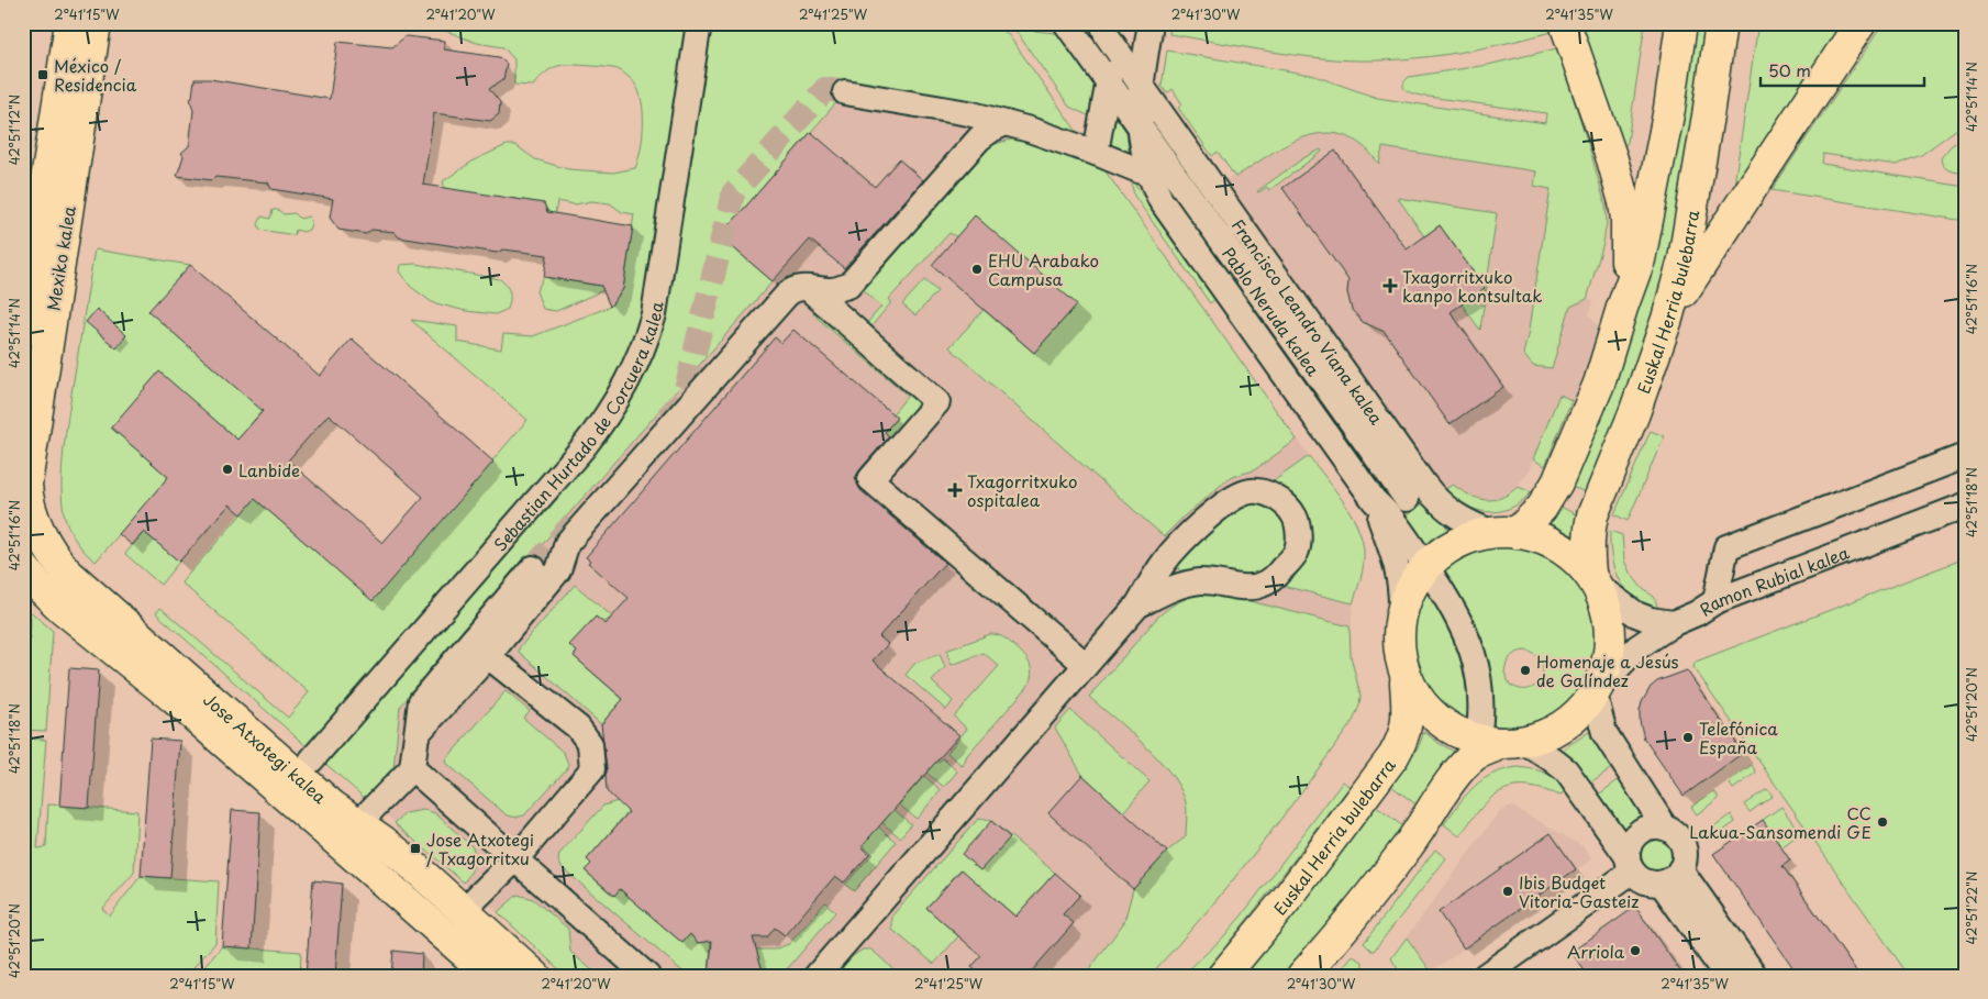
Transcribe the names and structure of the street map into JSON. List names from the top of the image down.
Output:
{
  "streets": {
    "main road": ["Mexiko kalea", "Euskal Herria bulebarra", "Jose Atxotegi kalea"],
    "street": [
      "Pablo Neruda kalea",
      "Francisco Leandro Viana kalea",
      "Sebastian Hurtado de Corcuera kalea",
      "Ramon Rubial kalea"
    ]
  },
  "crossings": [
    ["Mexiko kalea", "Jose Atxotegi kalea"],
    ["Euskal Herria bulebarra", "Francisco Leandro Viana kalea"],
    ["Euskal Herria bulebarra", "Ramon Rubial kalea"],
    ["Pablo Neruda kalea", "Francisco Leandro Viana kalea"]
  ],
  "places": {
    "transit": ["México / Residencia", "Jose Atxotegi / Txagorritxu"],
    "other": [
      "EHU Arabako Campusa",
      "Lanbide",
      "Homenaje a Jesús de Galíndez",
      "Telefónica España",
      "CC Lakua-Sansomendi GE",
      "Ibis Budget Vitoria-Gasteiz",
      "Arriola"
    ],
    "health": ["Txagorritxuko kanpo kontsultak", "Txagorritxuko ospitalea"]
  },
  "scale_bar": "50 m",
  "coordinates": [
    "2°41'15\"W",
    "2°41'20\"W",
    "2°41'25\"W",
    "2°41'30\"W",
    "2°41'35\"W",
    "42°51'14\"N",
    "42°51'12\"N",
    "42°51'16\"N",
    "42°51'18\"N",
    "42°51'20\"N",
    "42°51'22\"N"
  ]
}
